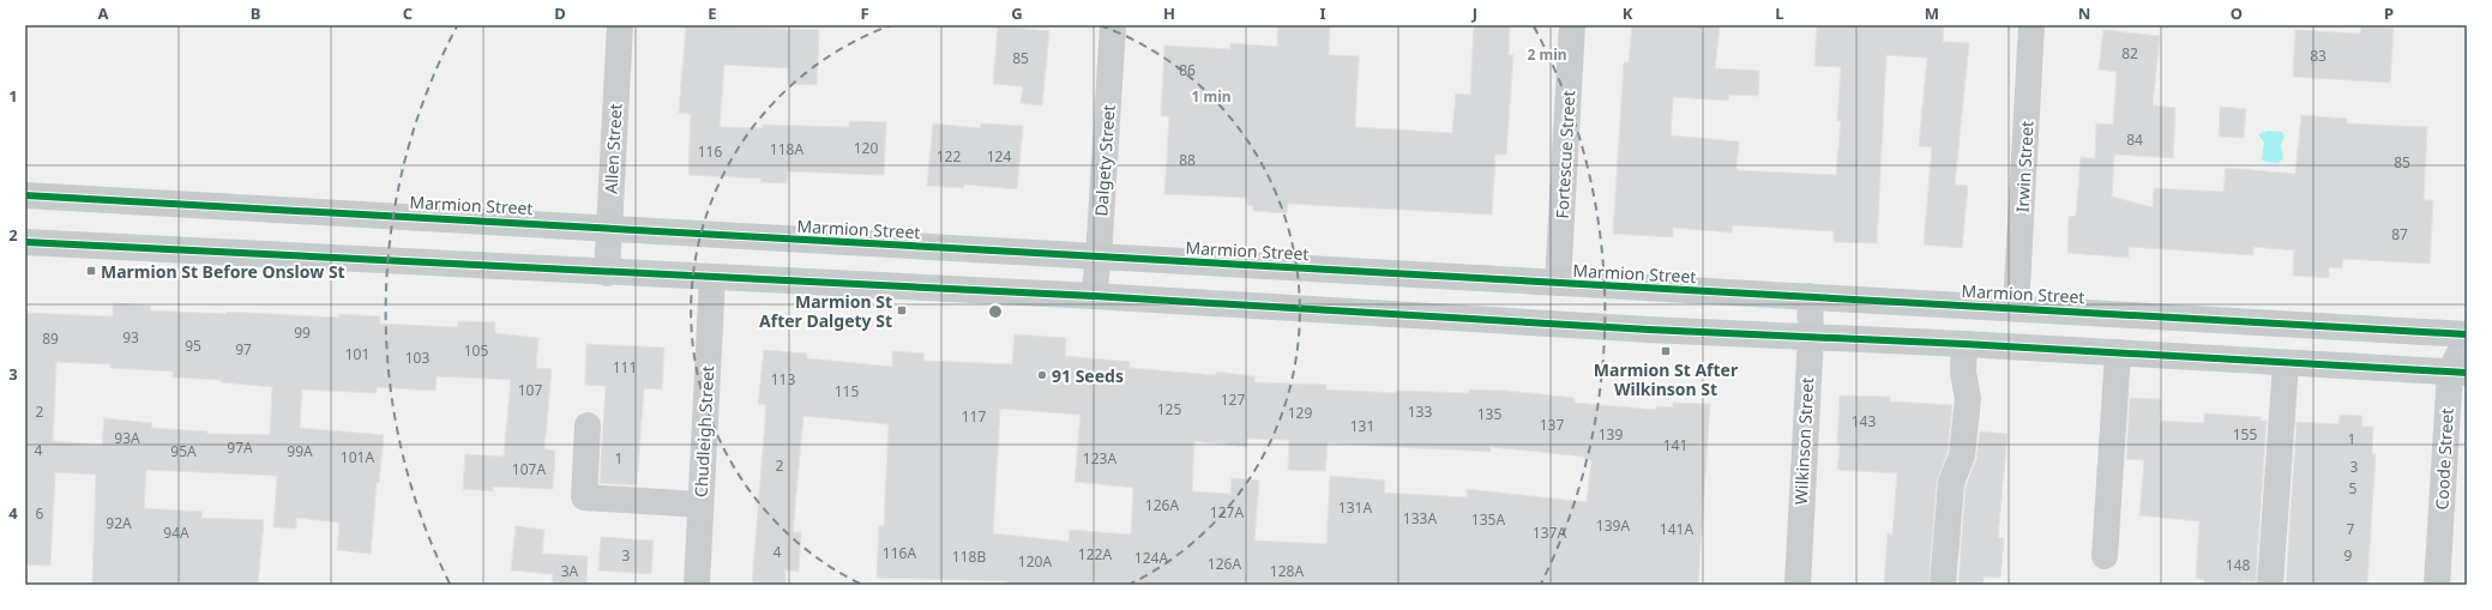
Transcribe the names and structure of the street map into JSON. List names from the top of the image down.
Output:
{
  "streets": {
    "main road": ["Marmion Street"],
    "street": [
      "Allen Street",
      "Fortescue Street",
      "Dalgety Street",
      "Irwin Street",
      "Chudleigh Street",
      "Wilkinson Street",
      "Coode Street"
    ]
  },
  "crossings": [
    ["Allen Street", "Marmion Street"],
    ["Fortescue Street", "Marmion Street"],
    ["Dalgety Street", "Marmion Street"],
    ["Irwin Street", "Marmion Street"],
    ["Marmion Street", "Wilkinson Street"]
  ],
  "places": {
    "transit": ["Marmion St Before Onslow St", "Marmion St After Dalgety St", "Marmion St After Wilkinson St"],
    "other": ["91 Seeds"]
  },
  "house_numbers": [
    "82",
    "83",
    "85",
    "86",
    "84",
    "120",
    "118A",
    "116",
    "122",
    "124",
    "88",
    "85",
    "87",
    "99",
    "93",
    "89",
    "95",
    "97",
    "105",
    "101",
    "103",
    "111",
    "113",
    "107",
    "115",
    "127",
    "125",
    "2",
    "133",
    "129",
    "135",
    "117",
    "143",
    "137",
    "131",
    "139",
    "155",
    "93A",
    "1",
    "141",
    "97A",
    "4",
    "95A",
    "99A",
    "101A",
    "1",
    "123A",
    "2",
    "3",
    "107A",
    "5",
    "126A",
    "131A",
    "127A",
    "6",
    "133A",
    "135A",
    "92A",
    "139A",
    "141A",
    "7",
    "94A",
    "137A",
    "4",
    "116A",
    "122A",
    "3",
    "9",
    "118B",
    "124A",
    "120A",
    "126A",
    "148",
    "3A",
    "128A"
  ],
  "grid": {
    "columns": [
      "A",
      "B",
      "C",
      "D",
      "E",
      "F",
      "G",
      "H",
      "I",
      "J",
      "K",
      "L",
      "M",
      "N",
      "O",
      "P"
    ],
    "rows": [
      "1",
      "2",
      "3",
      "4"
    ]
  },
  "rings": ["2 min", "1 min"]
}
